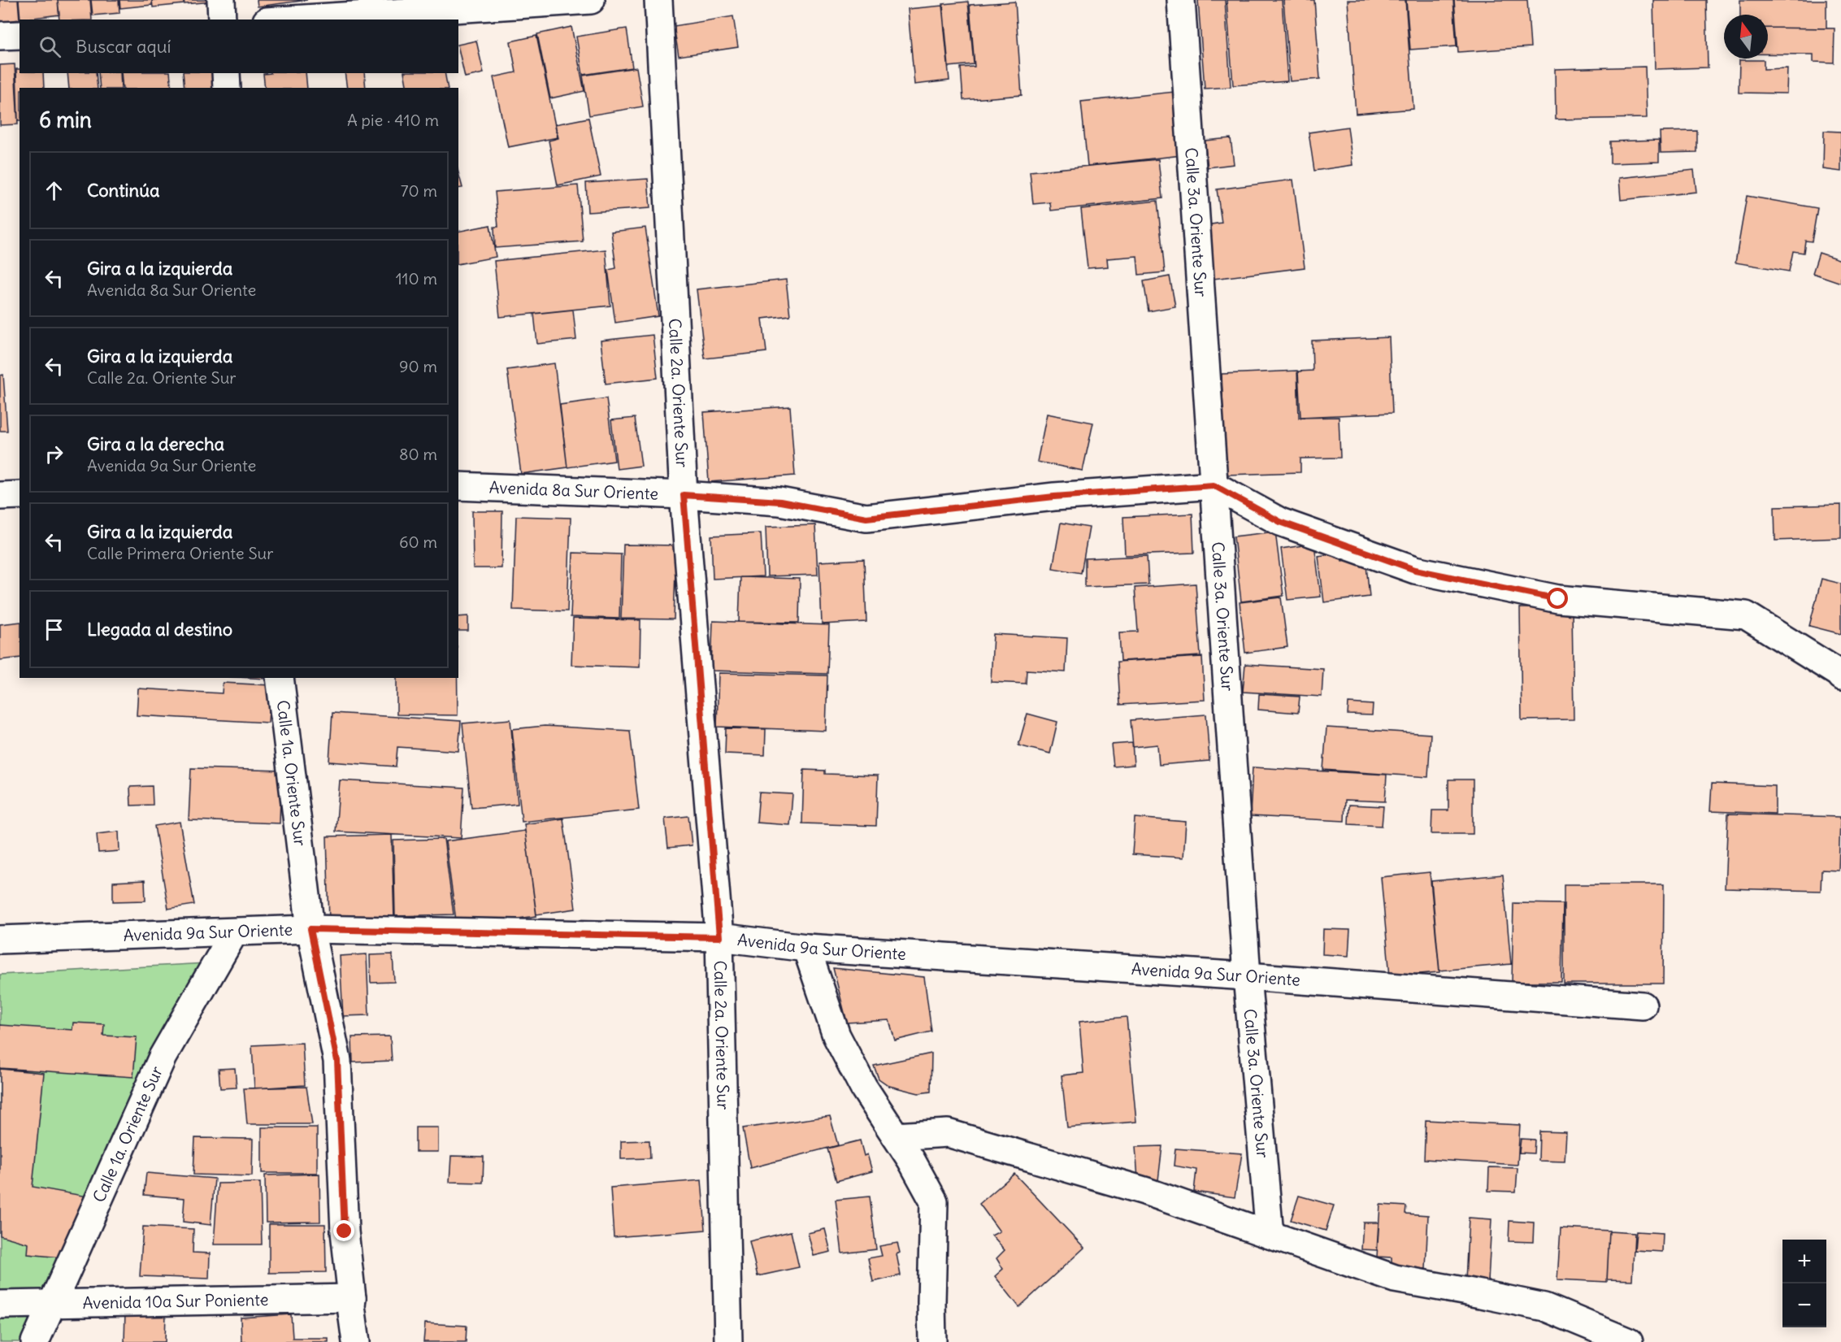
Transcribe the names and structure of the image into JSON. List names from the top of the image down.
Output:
{
  "streets": {
    "street": [
      "Calle 3a. Oriente Sur",
      "Calle 2a. Oriente Sur",
      "Avenida 8a Sur Oriente",
      "Calle 1a. Oriente Sur",
      "Avenida 9a Sur Oriente",
      "Avenida 10a Sur Poniente"
    ]
  },
  "crossings": [
    ["Calle 3a. Oriente Sur", "Avenida 8a Sur Oriente"],
    ["Calle 3a. Oriente Sur", "Avenida 9a Sur Oriente"],
    ["Calle 2a. Oriente Sur", "Avenida 8a Sur Oriente"],
    ["Calle 2a. Oriente Sur", "Avenida 9a Sur Oriente"],
    ["Calle 1a. Oriente Sur", "Avenida 9a Sur Oriente"],
    ["Calle 1a. Oriente Sur", "Avenida 10a Sur Poniente"]
  ],
  "north": "top",
  "page": {
    "search": "Buscar aquí",
    "heading": ["6 min", "A pie · 410 m"],
    "list": [
      ["Continúa", "70 m"],
      ["Gira a la izquierda", "Avenida 8a Sur Oriente", "110 m"],
      ["Gira a la izquierda", "Calle 2a. Oriente Sur", "90 m"],
      ["Gira a la derecha", "Avenida 9a Sur Oriente", "80 m"],
      ["Gira a la izquierda", "Calle Primera Oriente Sur", "60 m"],
      "Llegada al destino"
    ],
    "map_buttons": ["+", "−"]
  }
}
